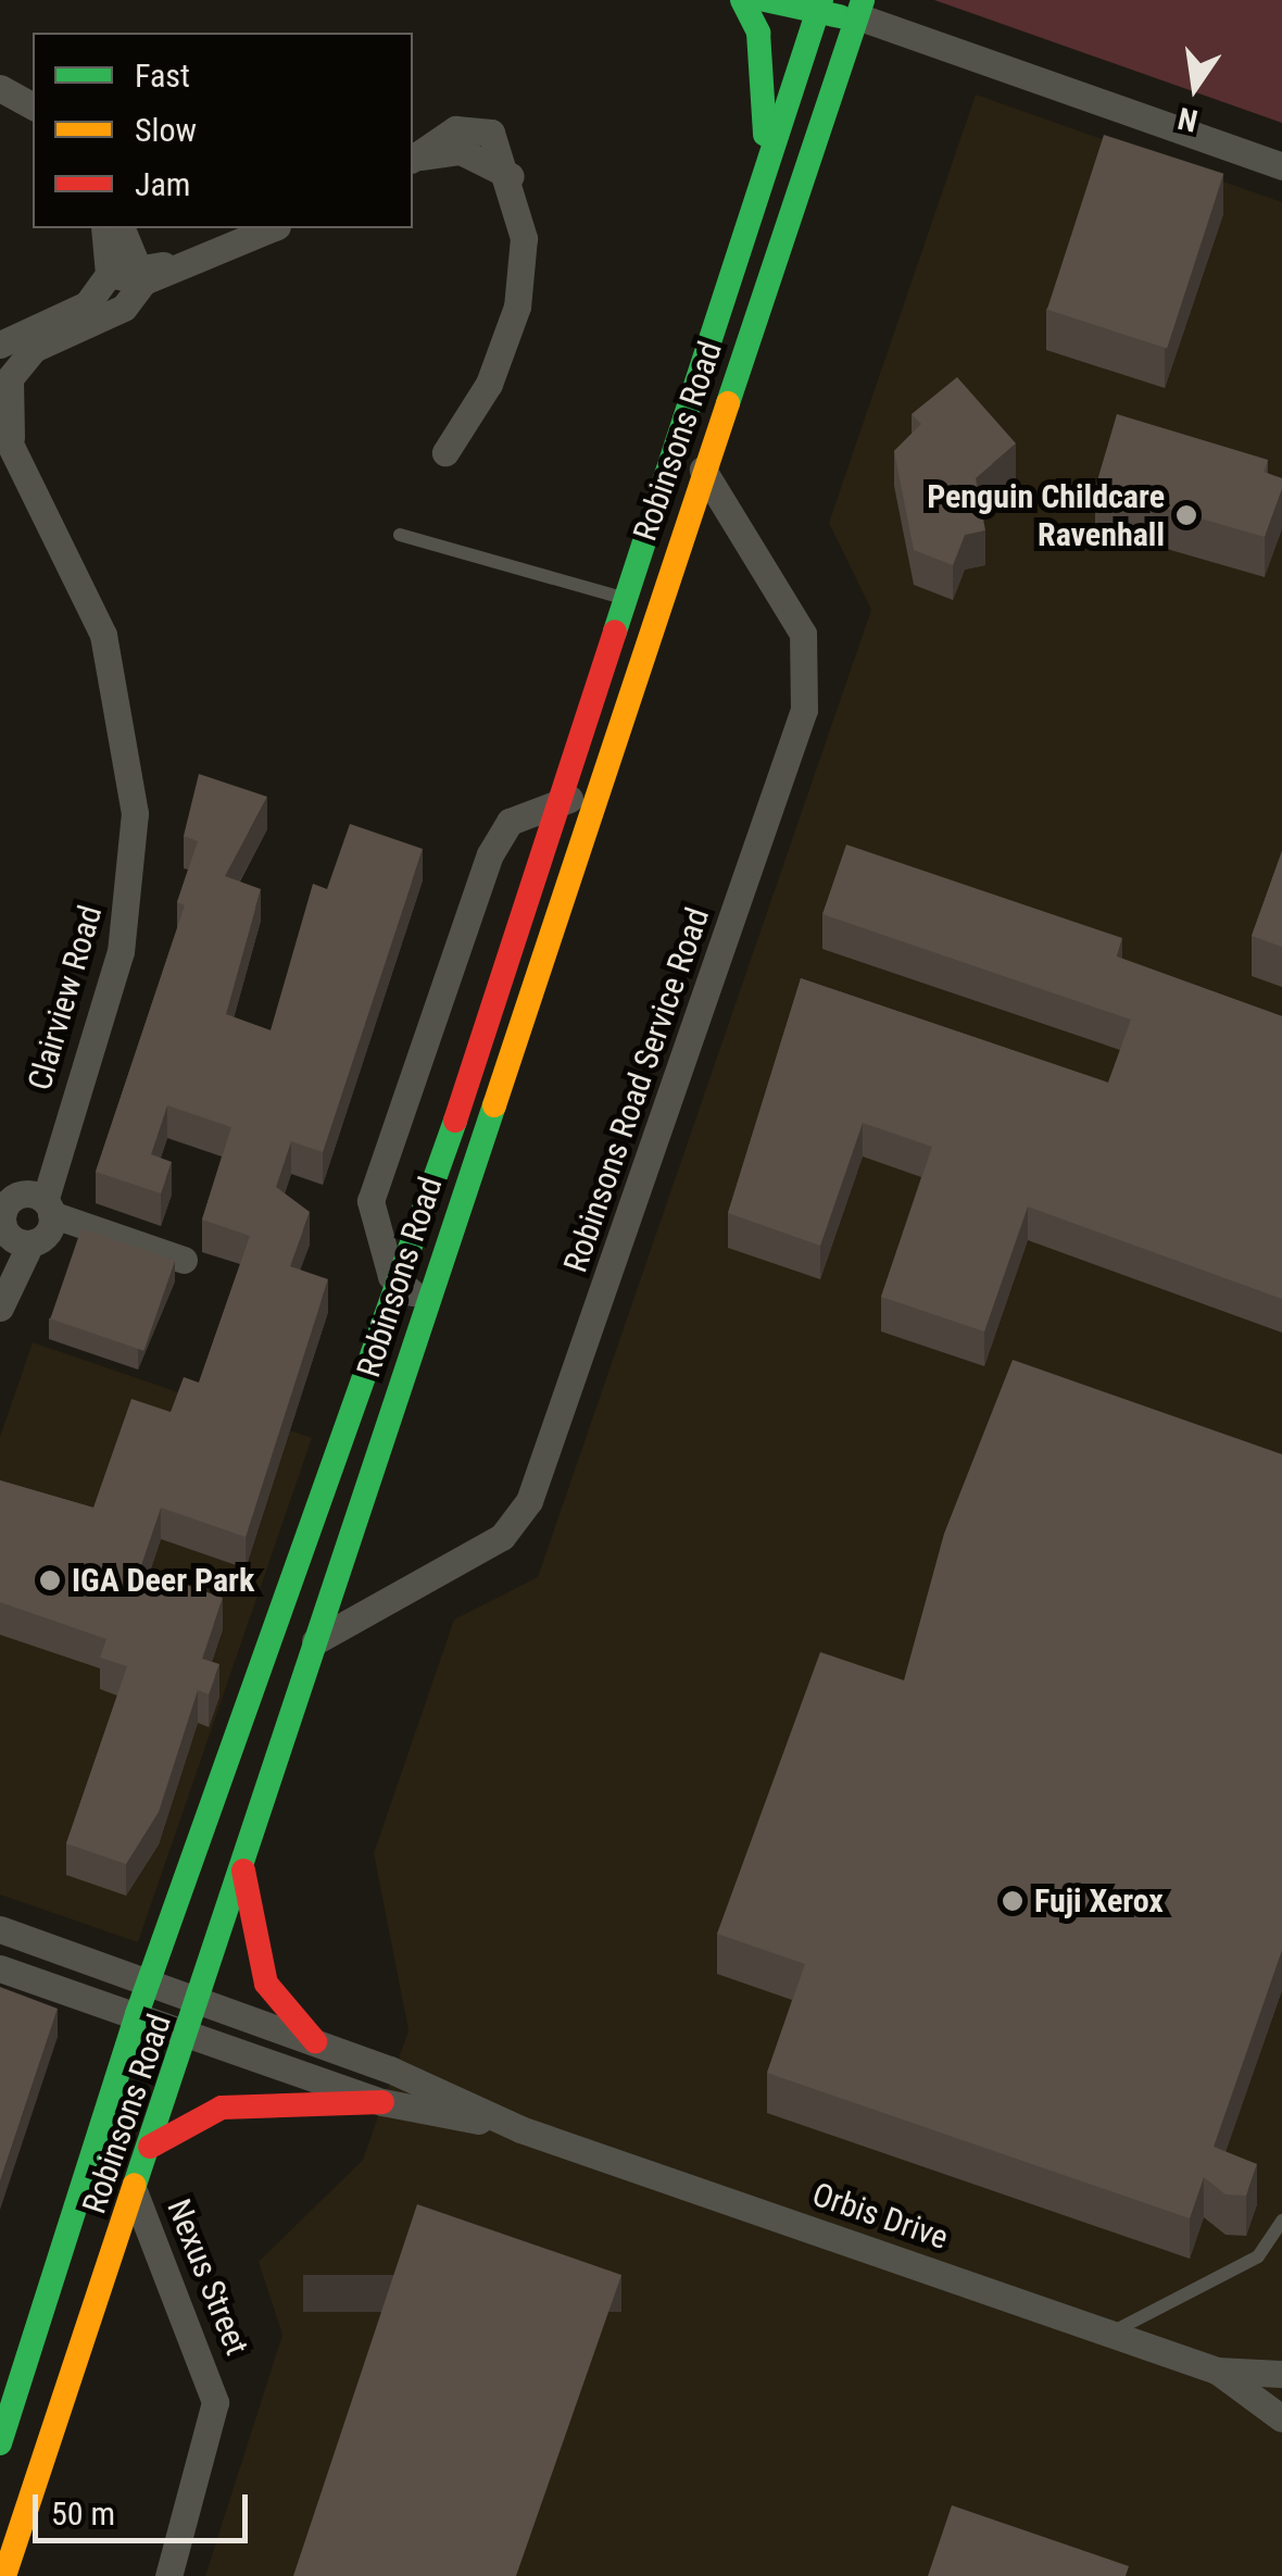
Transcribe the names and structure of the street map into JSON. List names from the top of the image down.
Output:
{
  "streets": {
    "main road": ["Robinsons Road"],
    "street": [
      "Clairview Road",
      "Robinsons Road Service Road",
      "Orbis Drive",
      "Nexus Street"
    ]
  },
  "crossings": [
    ["Robinsons Road", "Robinsons Road Service Road"],
    ["Robinsons Road", "Orbis Drive"],
    ["Robinsons Road", "Nexus Street"]
  ],
  "places": ["Penguin Childcare Ravenhall", "IGA Deer Park", "Fuji Xerox"],
  "legend": ["Fast", "Slow", "Jam"],
  "scale_bar": "50 m",
  "north": "bottom"
}
